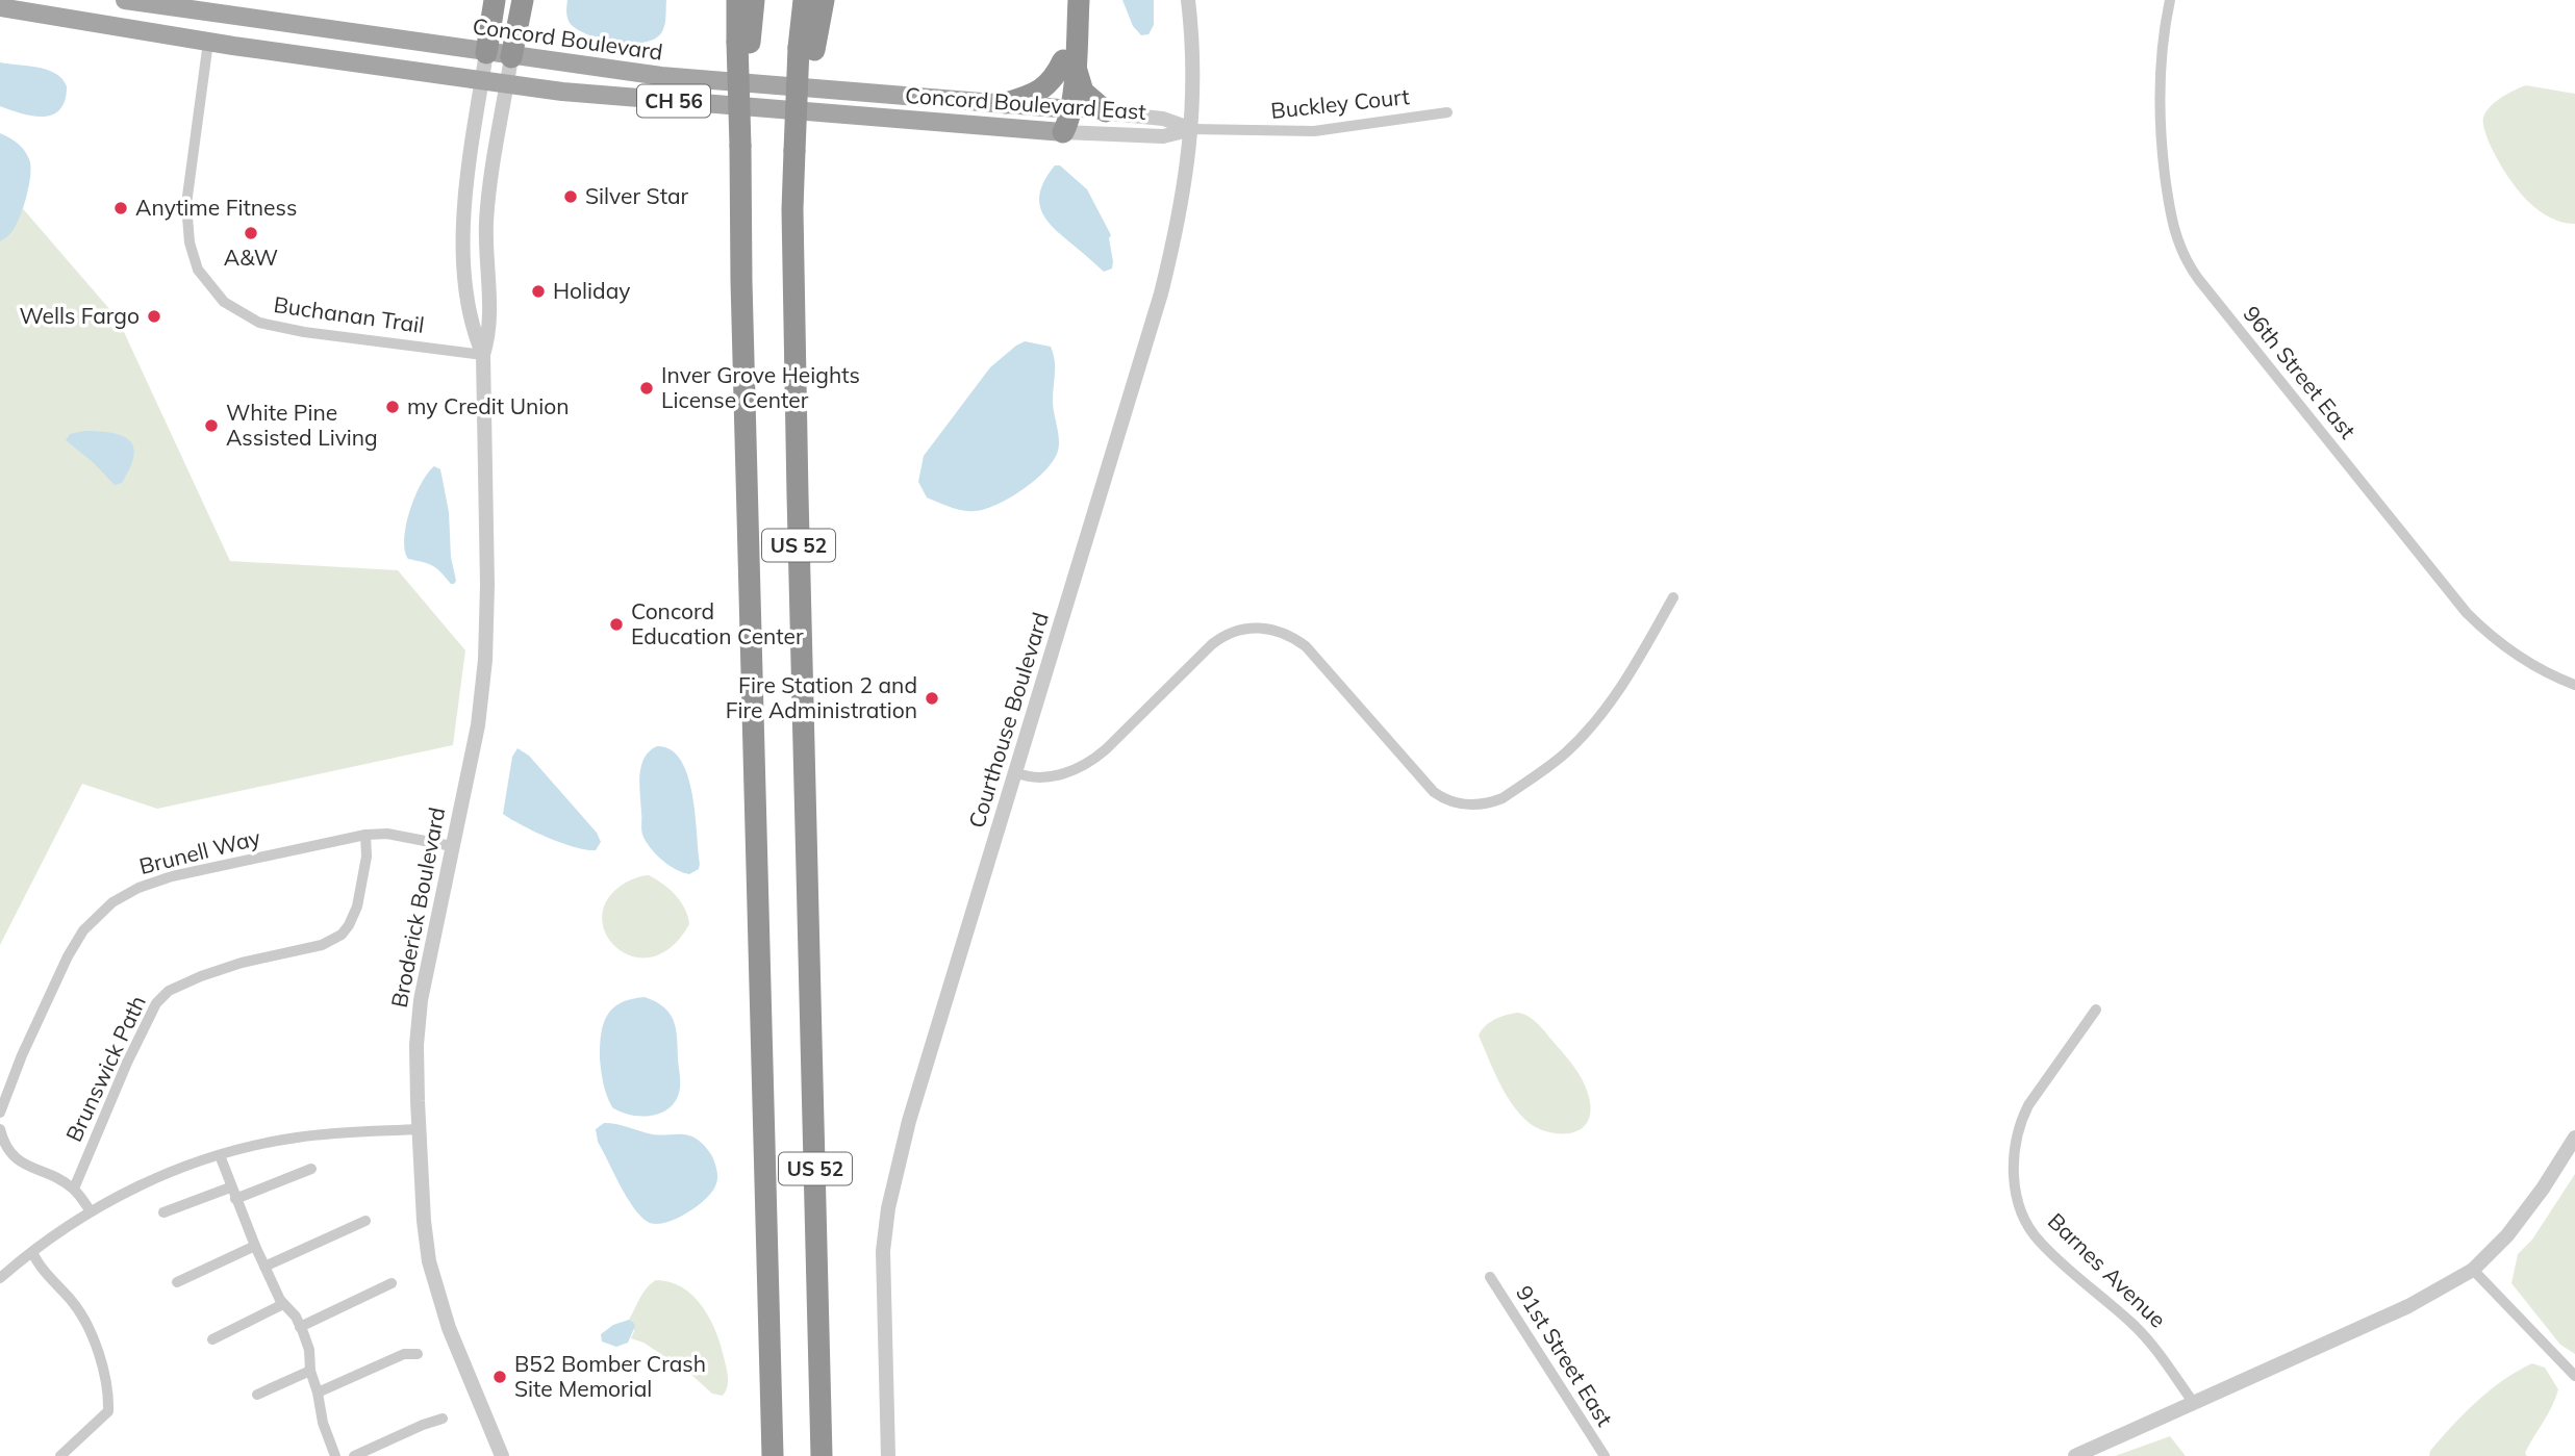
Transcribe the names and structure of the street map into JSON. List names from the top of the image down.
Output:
{
  "streets": {
    "highway": ["US 52"],
    "main road": ["Concord Boulevard", "CH 56", "Concord Boulevard East"],
    "street": [
      "Buckley Court",
      "Buchanan Trail",
      "96th Street East",
      "Courthouse Boulevard",
      "Brunell Way",
      "Broderick Boulevard",
      "Brunswick Path",
      "Barnes Avenue",
      "91st Street East"
    ]
  },
  "crossings": [
    ["Concord Boulevard", "Concord Boulevard East"],
    ["Concord Boulevard", "Broderick Boulevard"],
    ["CH 56", "Concord Boulevard East"],
    ["CH 56", "Buchanan Trail"],
    ["CH 56", "Broderick Boulevard"],
    ["Concord Boulevard East", "Buckley Court"],
    ["Concord Boulevard East", "Courthouse Boulevard"],
    ["Concord Boulevard East", "Broderick Boulevard"],
    ["Buckley Court", "Courthouse Boulevard"],
    ["Buchanan Trail", "Broderick Boulevard"],
    ["Brunell Way", "Broderick Boulevard"],
    ["Brunell Way", "Brunswick Path"]
  ],
  "places": [
    "Silver Star",
    "Anytime Fitness",
    "A&W",
    "Holiday",
    "Wells Fargo",
    "Inver Grove Heights License Center",
    "my Credit Union",
    "White Pine Assisted Living",
    "Concord Education Center",
    "Fire Station 2 and Fire Administration",
    "B52 Bomber Crash Site Memorial"
  ]
}
